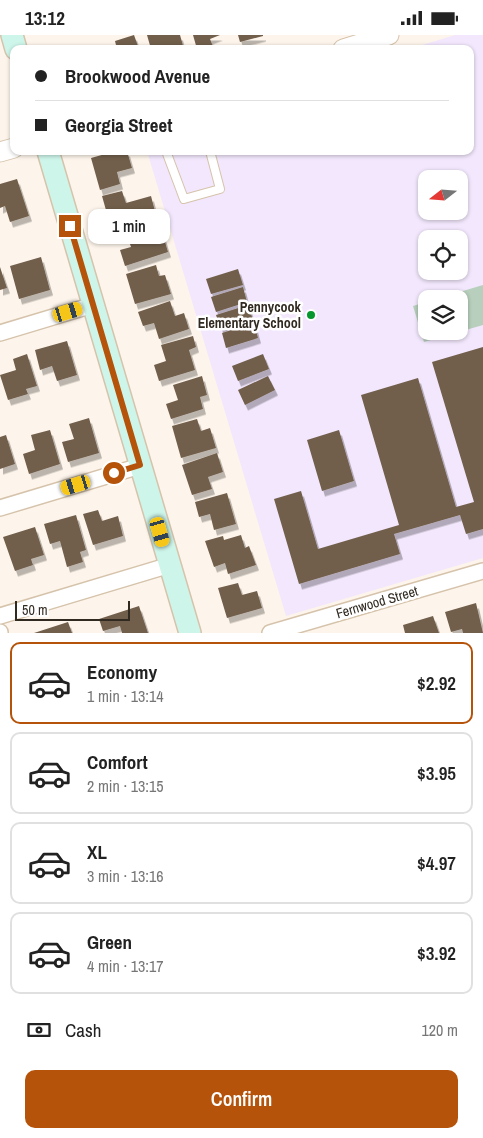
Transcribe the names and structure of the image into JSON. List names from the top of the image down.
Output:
{
  "streets": {
    "street": ["Fernwood Street"]
  },
  "places": ["Pennycook Elementary School"],
  "scale_bar": "50 m",
  "north": "left",
  "page": {
    "status": "13:12",
    "banner": ["Brookwood Avenue", "Georgia Street"],
    "bubble": "1 min",
    "scale": "50 m",
    "list": [
      {
        "name": "Economy",
        "note": "1 min · 13:14",
        "value": "$2.92"
      },
      {
        "name": "Comfort",
        "note": "2 min · 13:15",
        "value": "$3.95"
      },
      {
        "name": "XL",
        "note": "3 min · 13:16",
        "value": "$4.97"
      },
      {
        "name": "Green",
        "note": "4 min · 13:17",
        "value": "$3.92"
      }
    ],
    "pay": ["Cash", "120 m"],
    "buttons": "Confirm"
  }
}
